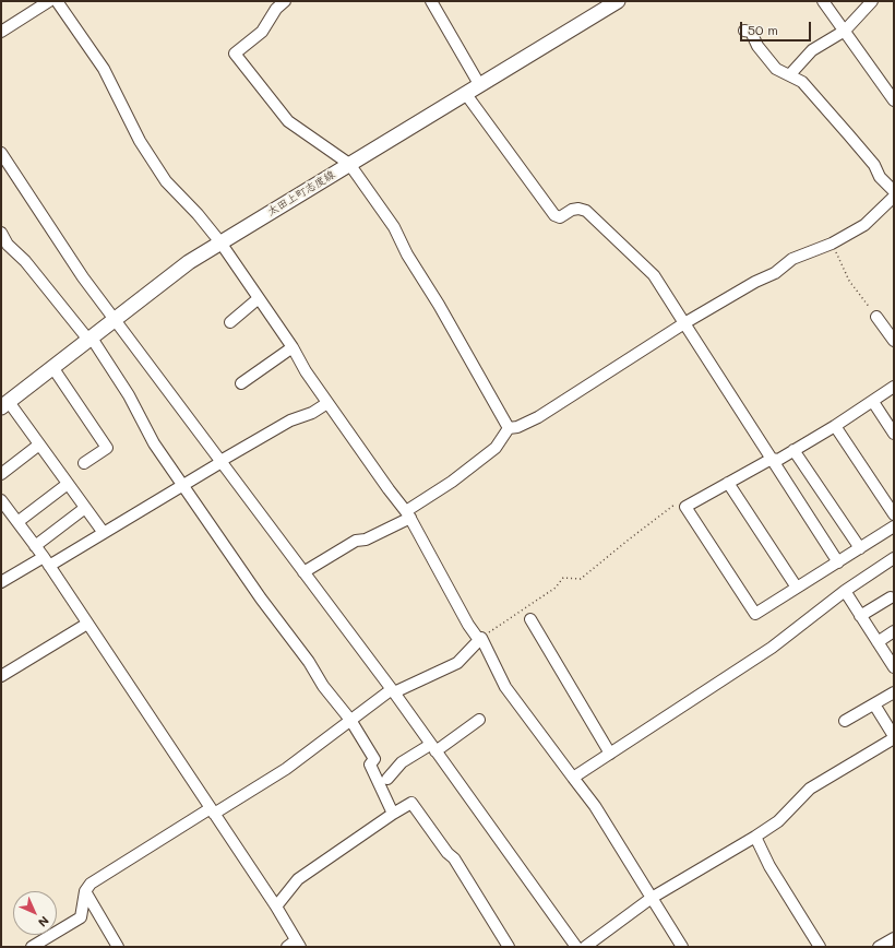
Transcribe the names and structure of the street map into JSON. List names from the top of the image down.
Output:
{
  "streets": {
    "main road": ["太田上町志度線"]
  },
  "scale_bar": "50 m",
  "north": "bottom right"
}
